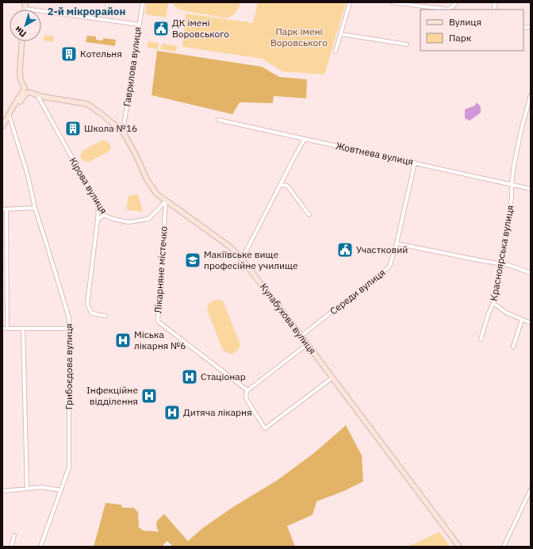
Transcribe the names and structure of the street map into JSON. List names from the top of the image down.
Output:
{
  "streets": {
    "street": [
      "Гаврилова вулиця",
      "Жовтнева вулиця",
      "Кірова вулиця",
      "Красноярська вулиця",
      "Лікарняне містечко",
      "Середи вулиця",
      "Кулабухова вулиця",
      "Грибоєдова вулиця"
    ]
  },
  "crossings": [
    ["Гаврилова вулиця", "Кулабухова вулиця"],
    ["Жовтнева вулиця", "Красноярська вулиця"],
    ["Жовтнева вулиця", "Середи вулиця"],
    ["Кірова вулиця", "Лікарняне містечко"],
    ["Кірова вулиця", "Кулабухова вулиця"],
    ["Лікарняне містечко", "Кулабухова вулиця"],
    ["Середи вулиця", "Кулабухова вулиця"]
  ],
  "districts": ["2-й мікрорайон"],
  "parks": ["Парк імені Воровського"],
  "places": {
    "public building": ["ДК імені Воровського", "Участковий"],
    "building": ["Котельня", "Школа №16"],
    "school or university": ["Макіївське вище професійне училище"],
    "hospital": [
      "Міська лікарня №6",
      "Стаціонар",
      "Інфекційне відділення",
      "Дитяча лікарня"
    ]
  },
  "legend": ["Вулиця", "Парк"],
  "north": "bottom left"
}
